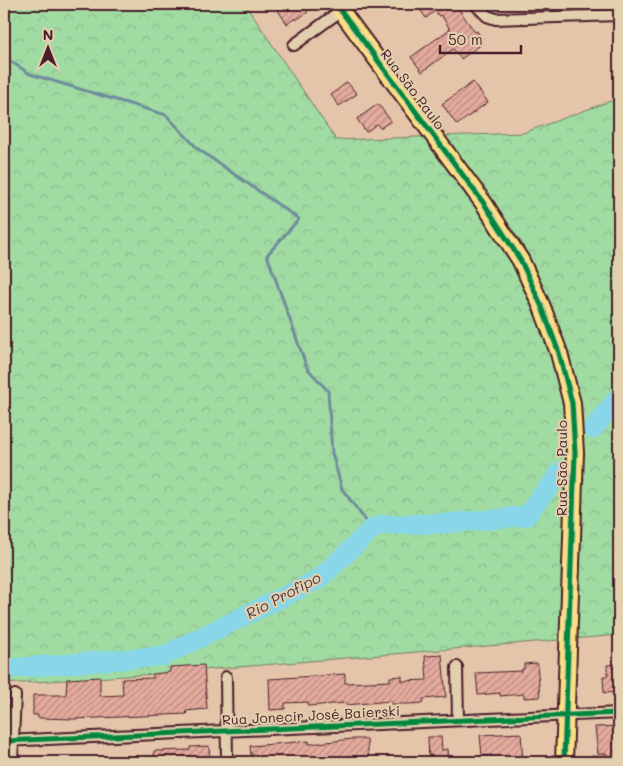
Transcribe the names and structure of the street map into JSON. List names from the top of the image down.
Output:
{
  "streets": {
    "main road": ["Rua São Paulo"],
    "street": ["Rua Jonecir José Baierski"]
  },
  "crossings": [
    ["Rua São Paulo", "Rua Jonecir José Baierski"]
  ],
  "water": ["Rio Profipo"],
  "scale_bar": "50 m",
  "north": "top"
}
